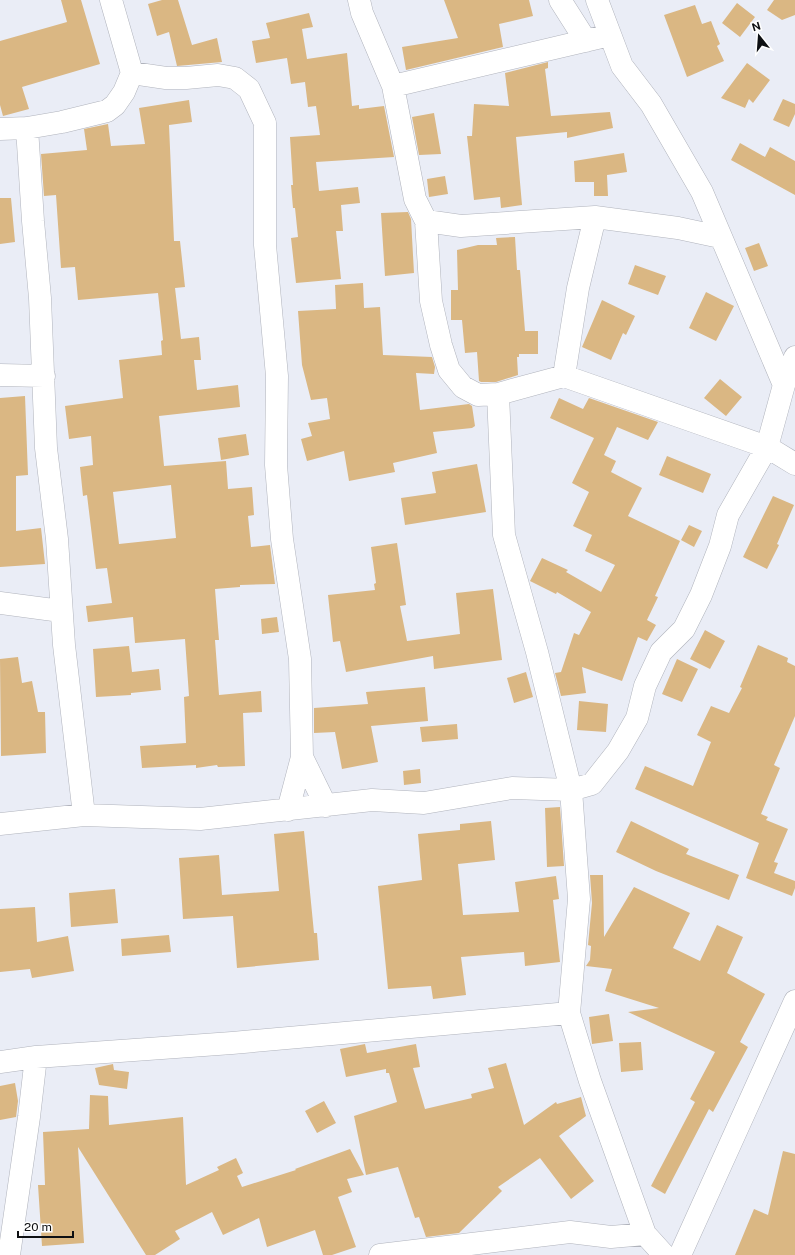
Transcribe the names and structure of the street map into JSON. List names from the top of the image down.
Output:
{
  "scale_bar": "20 m",
  "north": "top"
}
